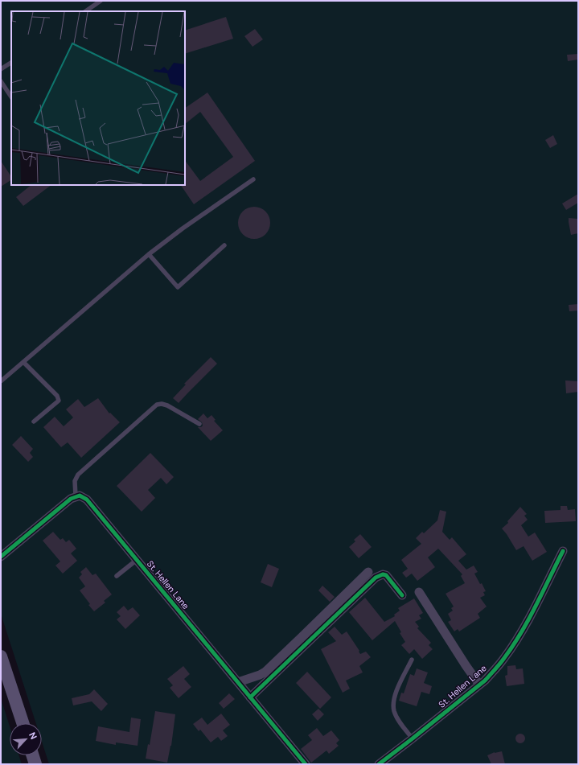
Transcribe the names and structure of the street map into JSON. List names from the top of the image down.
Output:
{
  "streets": {
    "street": ["St. Hellen Lane"]
  },
  "north": "top right"
}
